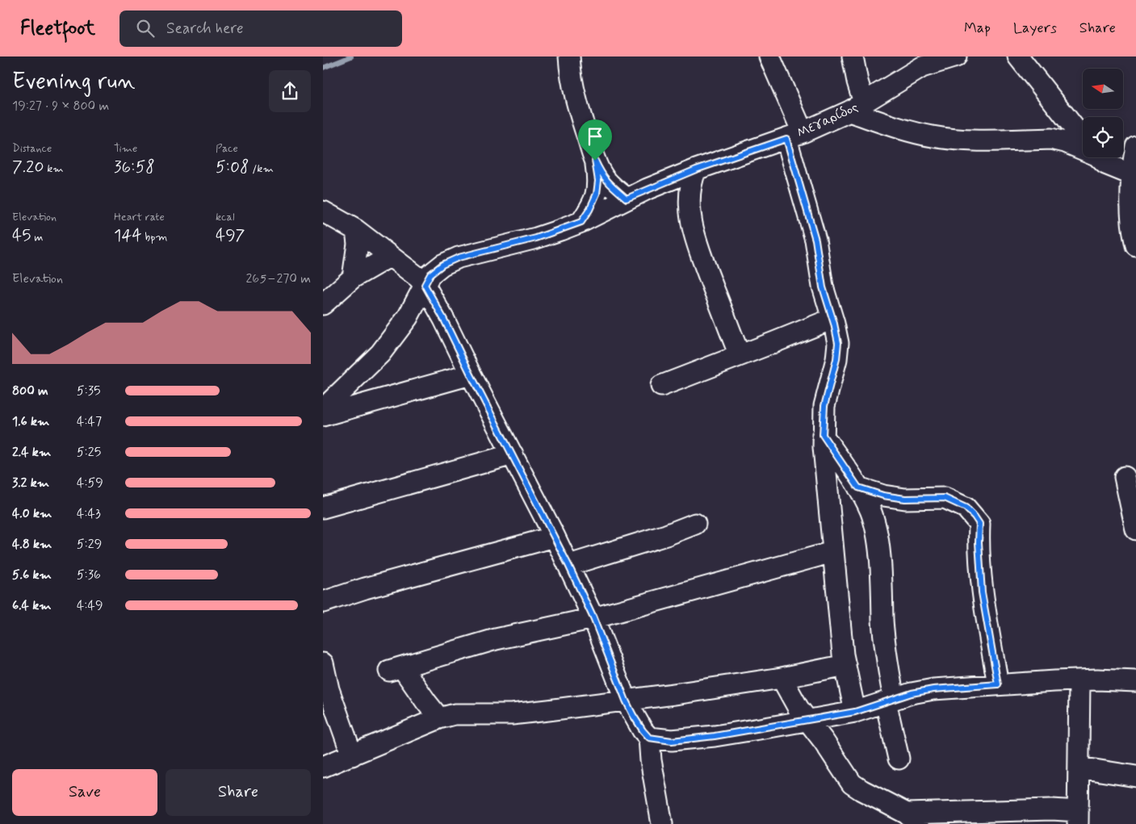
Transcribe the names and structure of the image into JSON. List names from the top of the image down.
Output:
{
  "streets": {
    "street": ["Μεγαρίδος"]
  },
  "north": "left",
  "page": {
    "header": "Fleetfoot",
    "search": "Search here",
    "nav": ["Map", "Layers", "Share"],
    "heading": ["Evening run", "19:27 · 9 × 800 m"],
    "stats": [
      ["Distance", "7.20 km"],
      ["Time", "36:58"],
      ["Pace", "5:08 /km"],
      ["Elevation", "45 m"],
      ["Heart rate", "144 bpm"],
      ["kcal", "497"]
    ],
    "chart": ["Elevation", "265–270 m"],
    "list": [
      {
        "name": "800 m",
        "note": "5:35"
      },
      {
        "name": "1.6 km",
        "note": "4:47"
      },
      {
        "name": "2.4 km",
        "note": "5:25"
      },
      {
        "name": "3.2 km",
        "note": "4:59"
      },
      {
        "name": "4.0 km",
        "note": "4:43"
      },
      {
        "name": "4.8 km",
        "note": "5:29"
      },
      {
        "name": "5.6 km",
        "note": "5:36"
      },
      {
        "name": "6.4 km",
        "note": "4:49"
      }
    ],
    "buttons": ["Save", "Share"]
  }
}
